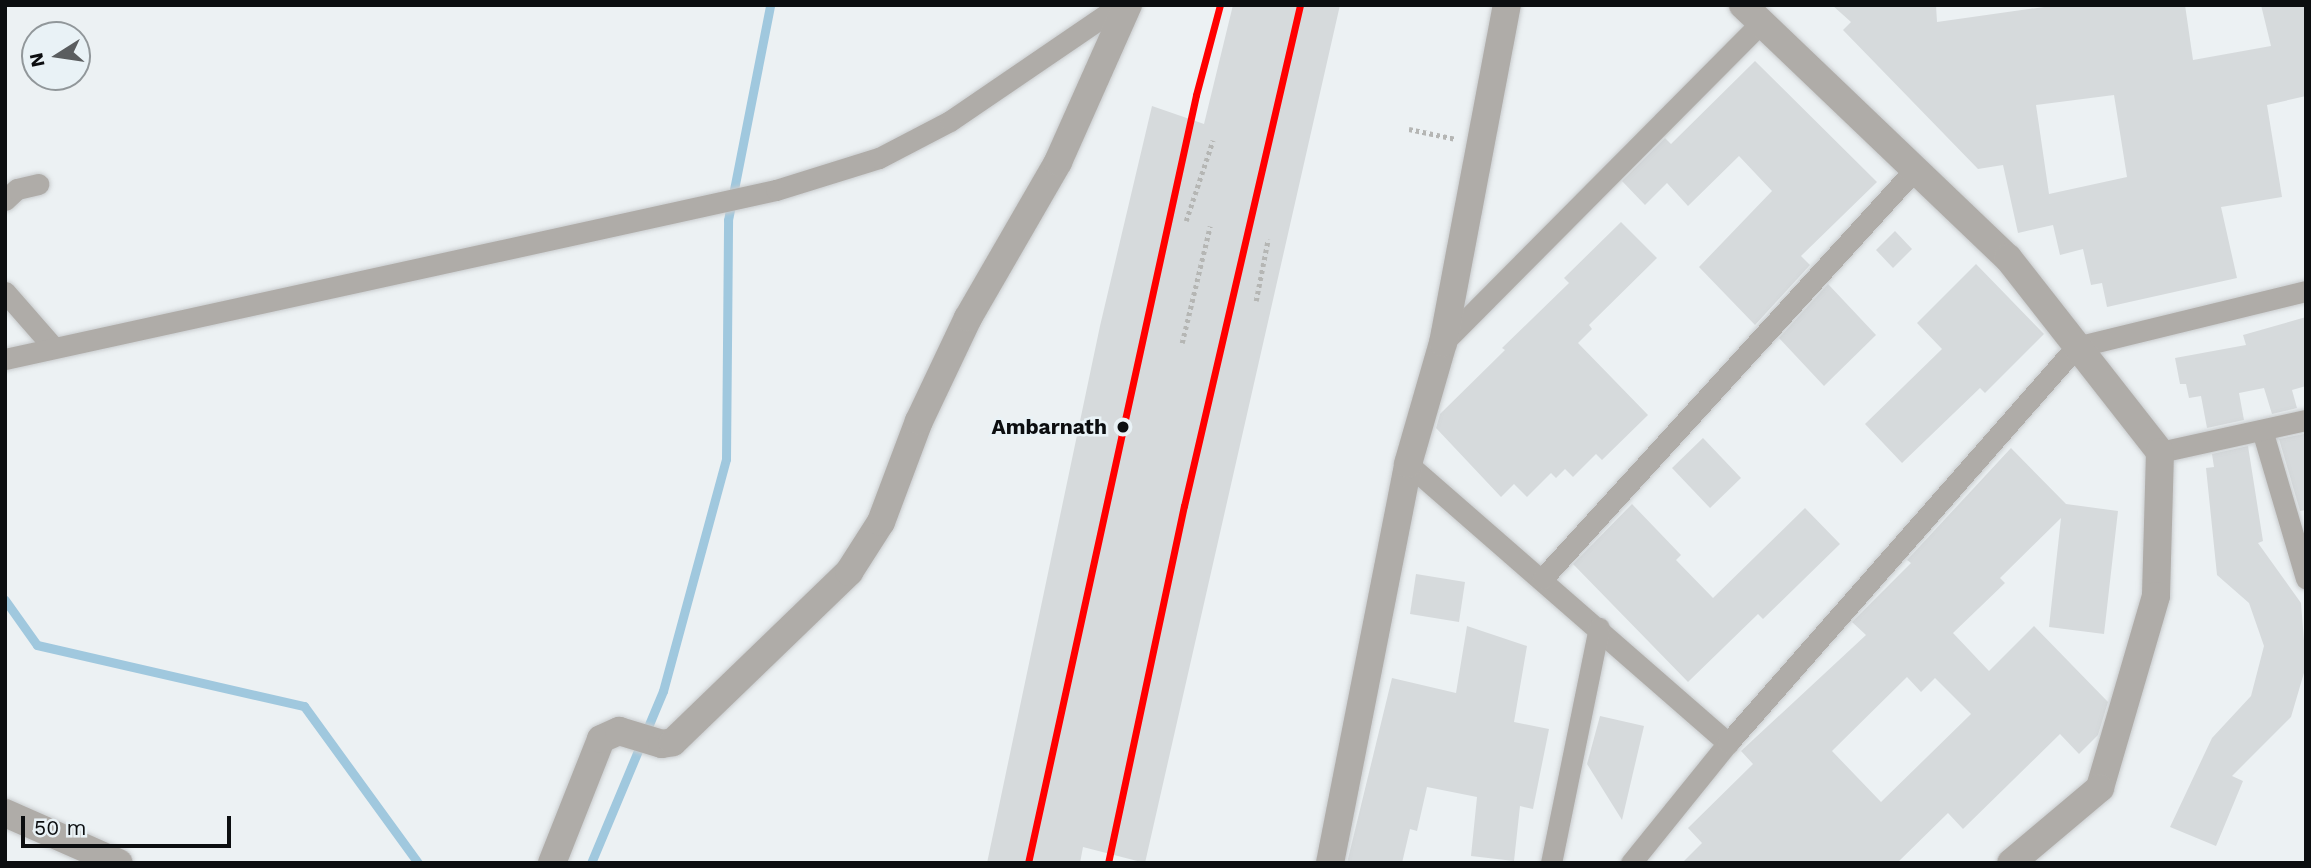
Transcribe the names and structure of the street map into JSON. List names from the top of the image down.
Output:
{
  "places": ["Ambarnath"],
  "scale_bar": "50 m",
  "north": "left"
}
